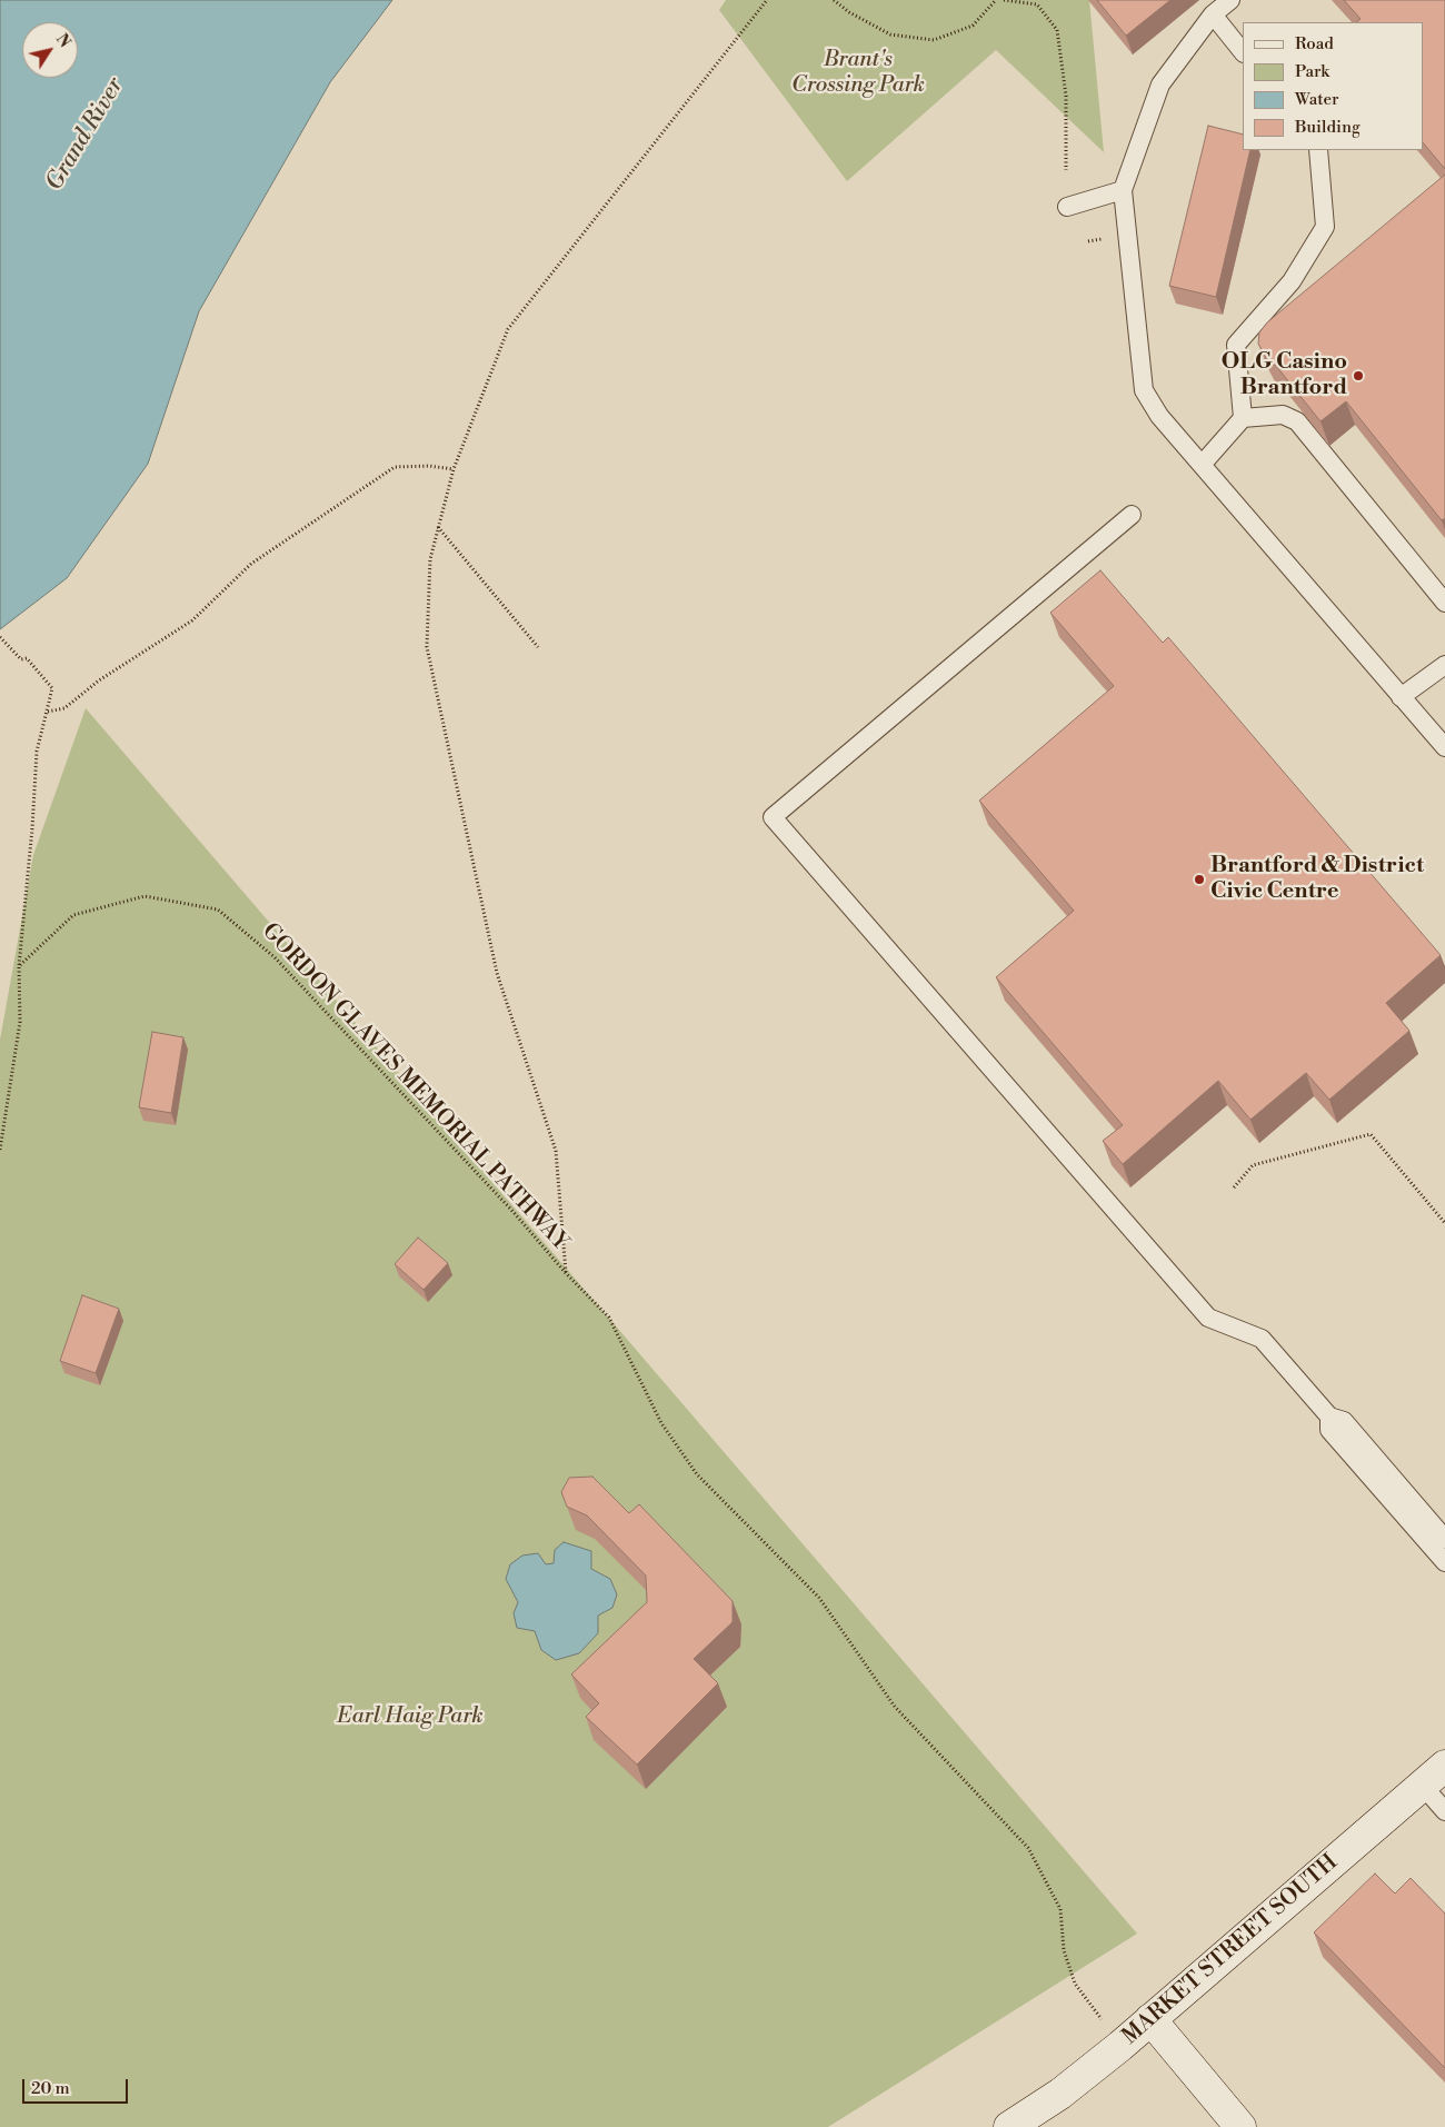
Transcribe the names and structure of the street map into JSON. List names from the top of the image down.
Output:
{
  "streets": {
    "street": ["MARKET STREET SOUTH"],
    "path": ["GORDON GLAVES MEMORIAL PATHWAY"]
  },
  "crossings": [
    ["GORDON GLAVES MEMORIAL PATHWAY", "MARKET STREET SOUTH"]
  ],
  "water": ["Grand River"],
  "parks": ["Brant's Crossing Park", "Earl Haig Park"],
  "places": ["OLG Casino Brantford", "Brantford & District Civic Centre"],
  "legend": [
    "Road",
    "Park",
    "Water",
    "Building"
  ],
  "scale_bar": "20 m",
  "north": "top right"
}
